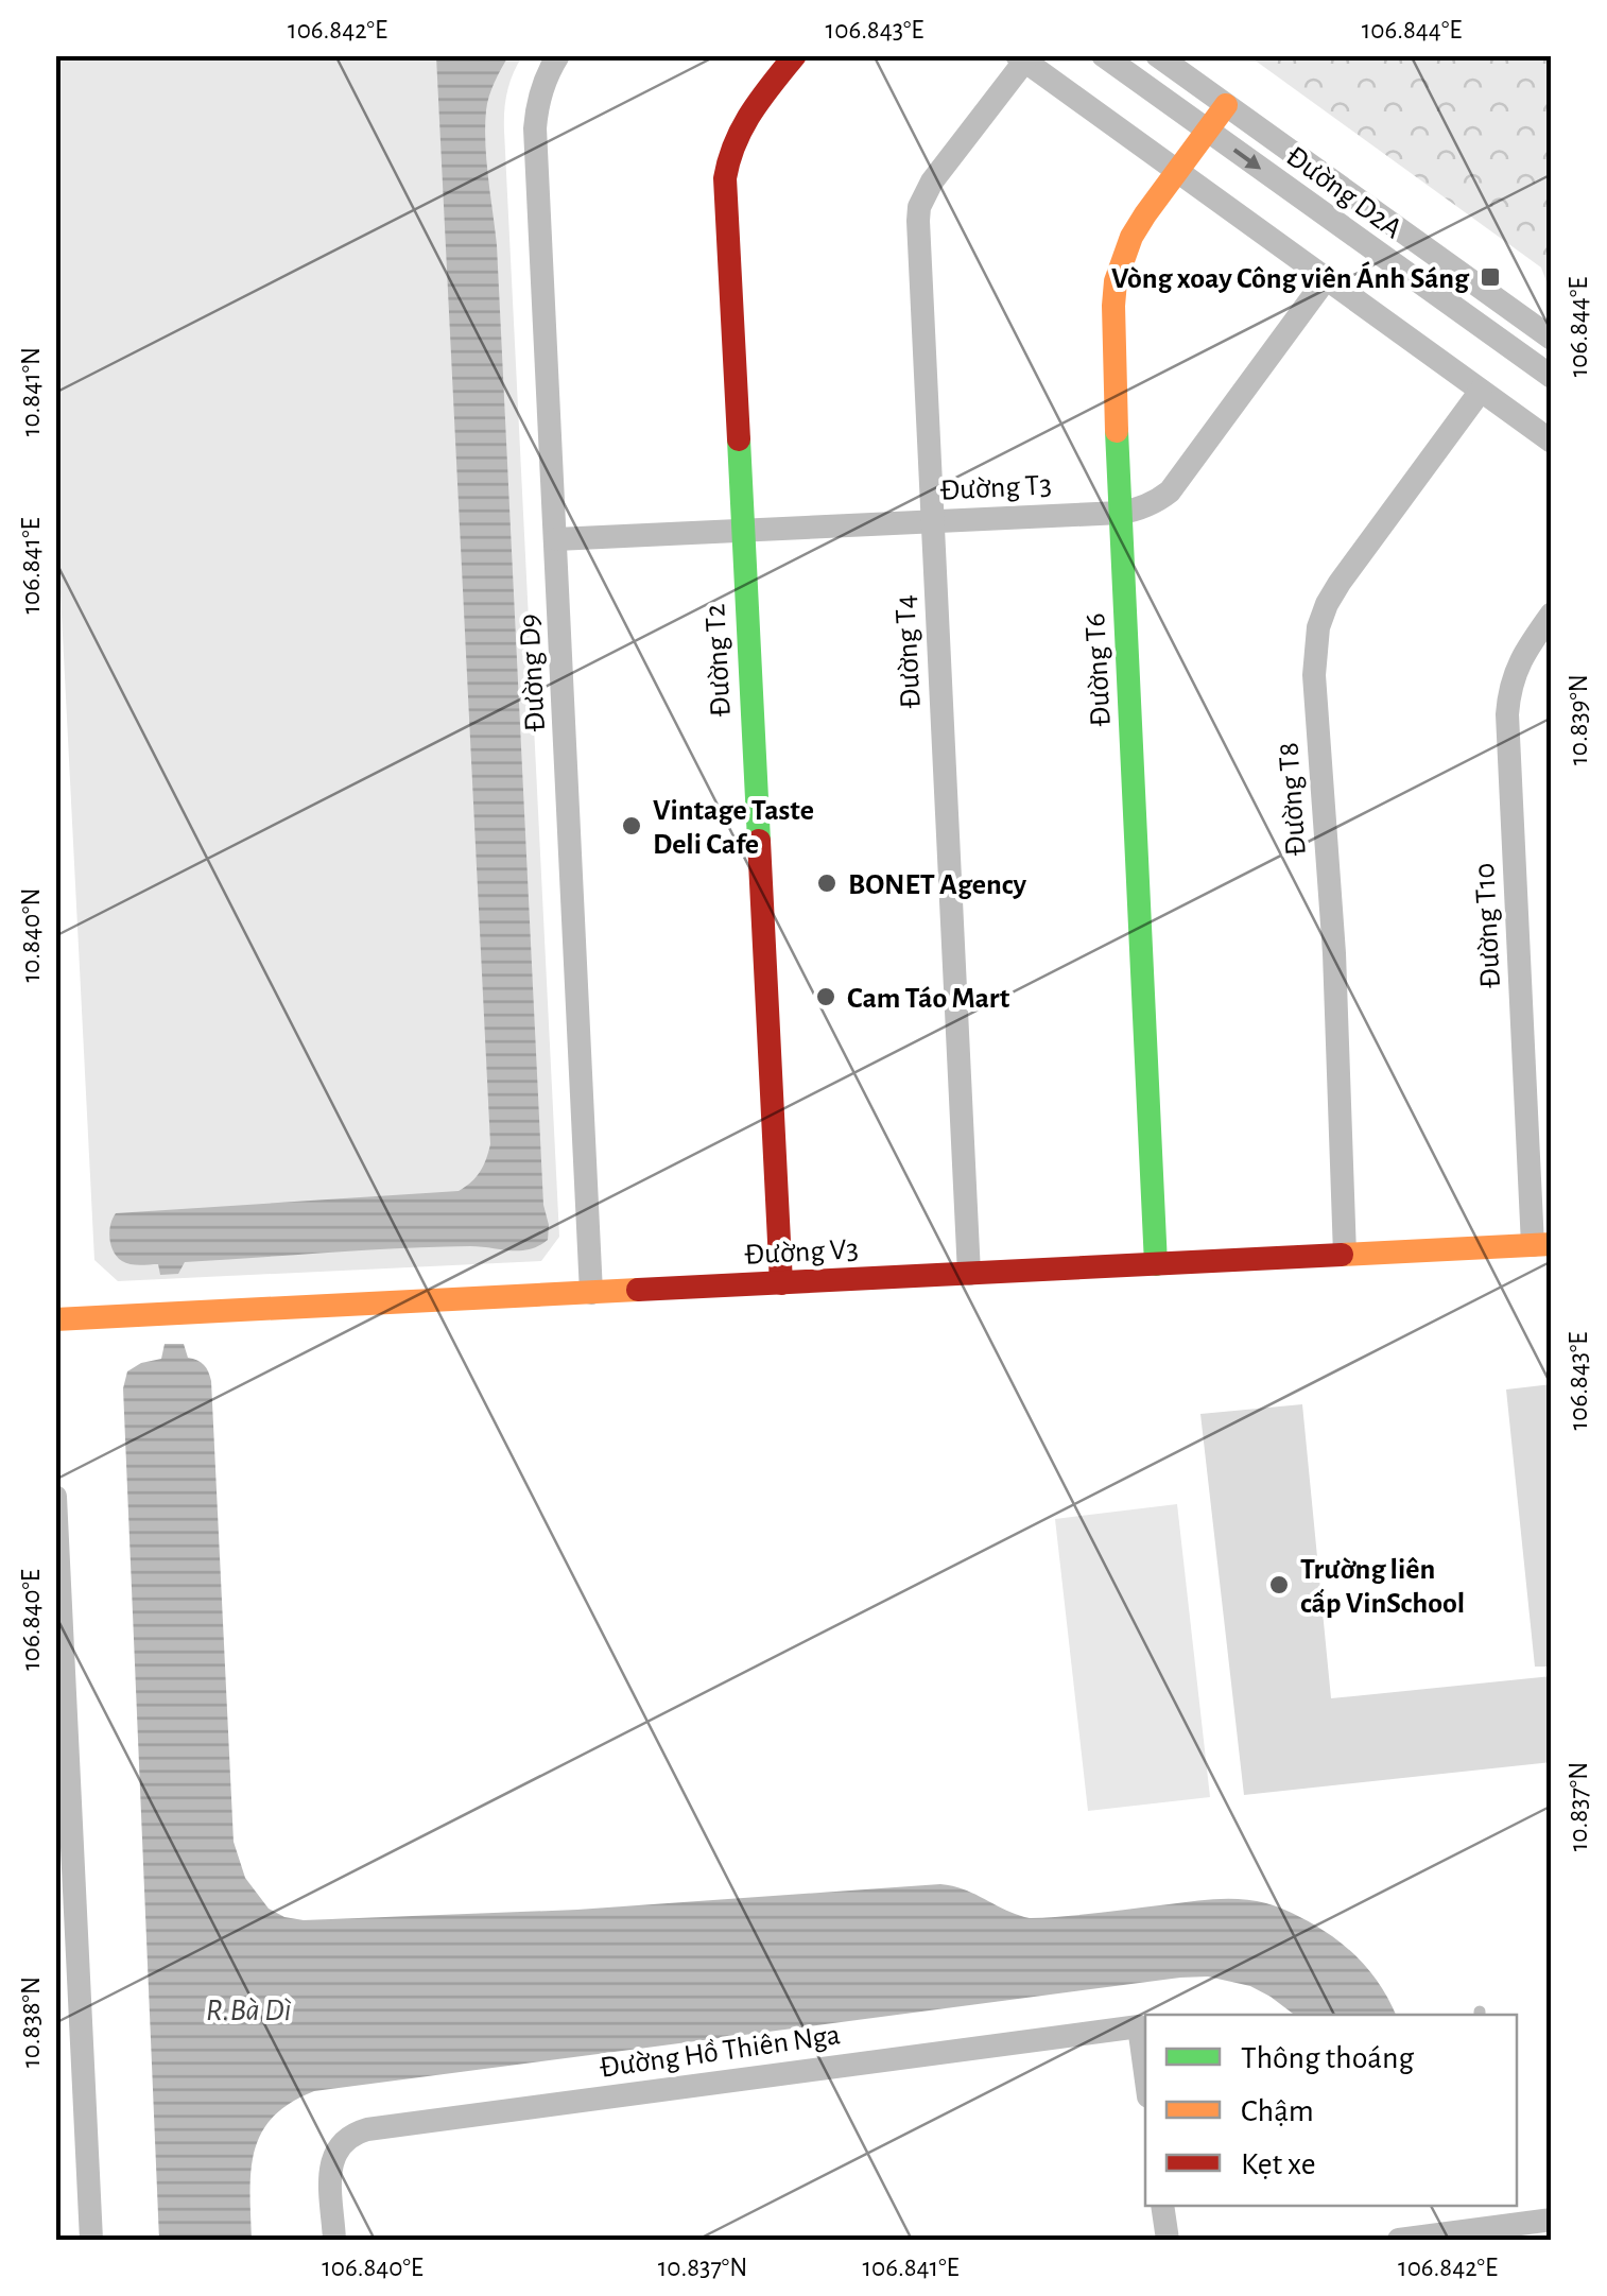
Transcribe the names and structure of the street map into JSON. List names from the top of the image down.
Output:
{
  "streets": {
    "street": [
      "Đường D2A",
      "Đường T3",
      "Đường T4",
      "Đường T2",
      "Đường T6",
      "Đường D9",
      "Đường T8",
      "Đường T10",
      "Đường V3",
      "Đường Hồ Thiên Nga"
    ]
  },
  "crossings": [
    ["Đường D2A", "Đường T6"],
    ["Đường T3", "Đường T4"],
    ["Đường T3", "Đường T2"],
    ["Đường T3", "Đường T6"],
    ["Đường T3", "Đường D9"],
    ["Đường T4", "Đường V3"],
    ["Đường T2", "Đường V3"],
    ["Đường T6", "Đường V3"],
    ["Đường D9", "Đường V3"],
    ["Đường T8", "Đường V3"],
    ["Đường T10", "Đường V3"]
  ],
  "water": ["R.Bà Dì"],
  "places": {
    "transit": ["Vòng xoay Công viên Ánh Sáng"],
    "other": [
      "Vintage Taste Deli Cafe",
      "BONET Agency",
      "Cam Táo Mart",
      "Trường liên cấp VinSchool"
    ]
  },
  "legend": ["Thông thoáng", "Chậm", "Kẹt xe"],
  "coordinates": [
    "106.842°E",
    "106.843°E",
    "106.844°E",
    "10.841°N",
    "106.841°E",
    "10.839°N",
    "10.840°N",
    "106.840°E",
    "10.837°N",
    "10.838°N"
  ]
}
